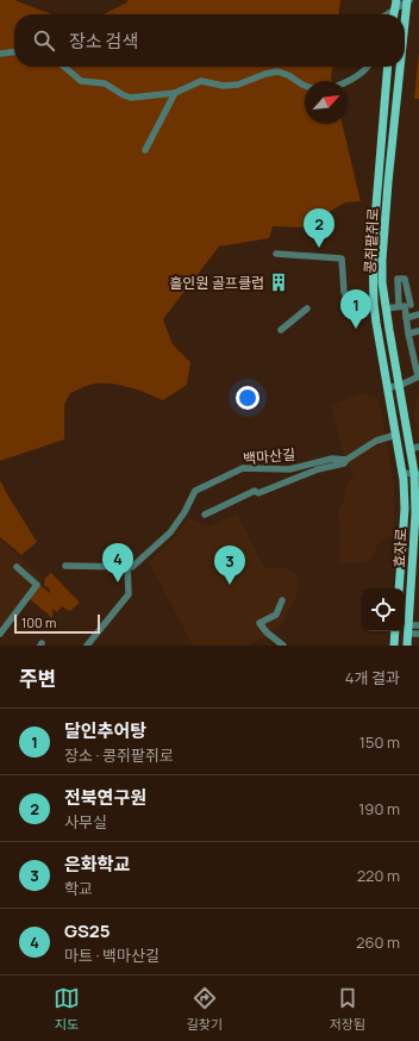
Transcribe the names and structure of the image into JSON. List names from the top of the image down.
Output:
{
  "streets": {
    "main road": ["콩쥐팥쥐로", "효자로"],
    "street": ["백마산길"]
  },
  "crossings": [
    ["콩쥐팥쥐로", "백마산길"],
    ["콩쥐팥쥐로", "효자로"]
  ],
  "places": {
    "building": ["홀인원 골프클럽"]
  },
  "scale_bar": "100 m",
  "north": "top right",
  "page": {
    "search": "장소 검색",
    "pins": [
      "2",
      "1",
      "4",
      "3"
    ],
    "scale": "100 m",
    "heading": ["주변", "4개 결과"],
    "list": [
      {
        "mark": "1",
        "name": "달인추어탕",
        "note": "장소 · 콩쥐팥쥐로",
        "value": "150 m"
      },
      {
        "mark": "2",
        "name": "전북연구원",
        "note": "사무실",
        "value": "190 m"
      },
      {
        "mark": "3",
        "name": "은화학교",
        "note": "학교",
        "value": "220 m"
      },
      {
        "mark": "4",
        "name": "GS25",
        "note": "마트 · 백마산길",
        "value": "260 m"
      }
    ],
    "nav": ["지도", "길찾기", "저장됨"]
  }
}
